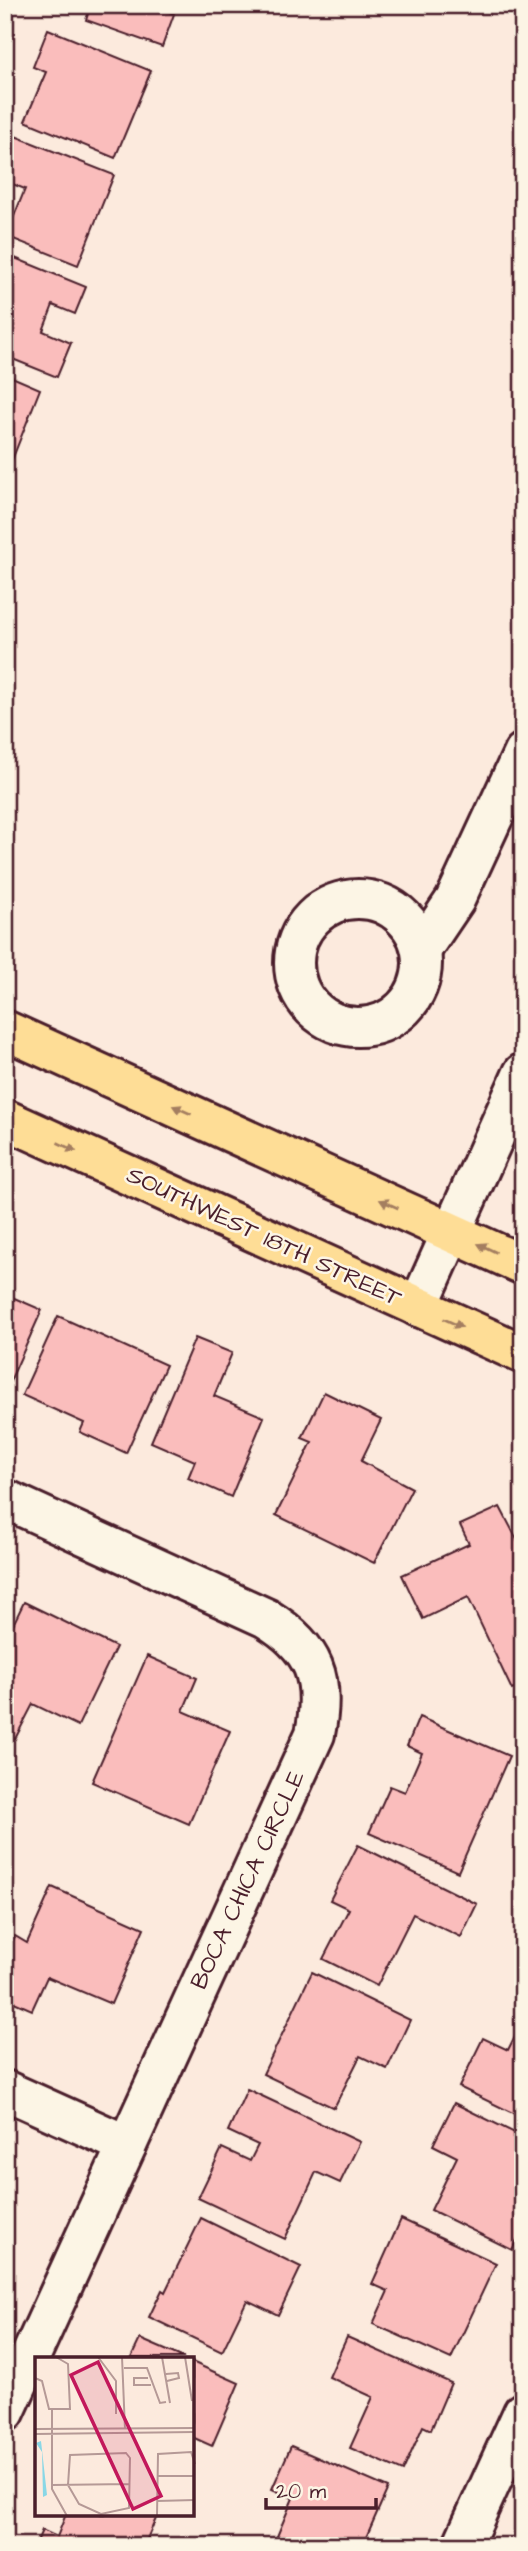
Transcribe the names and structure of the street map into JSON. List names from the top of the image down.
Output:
{
  "streets": {
    "main road": ["SOUTHWEST 18TH STREET"],
    "street": ["BOCA CHICA CIRCLE"]
  },
  "scale_bar": "20 m"
}
